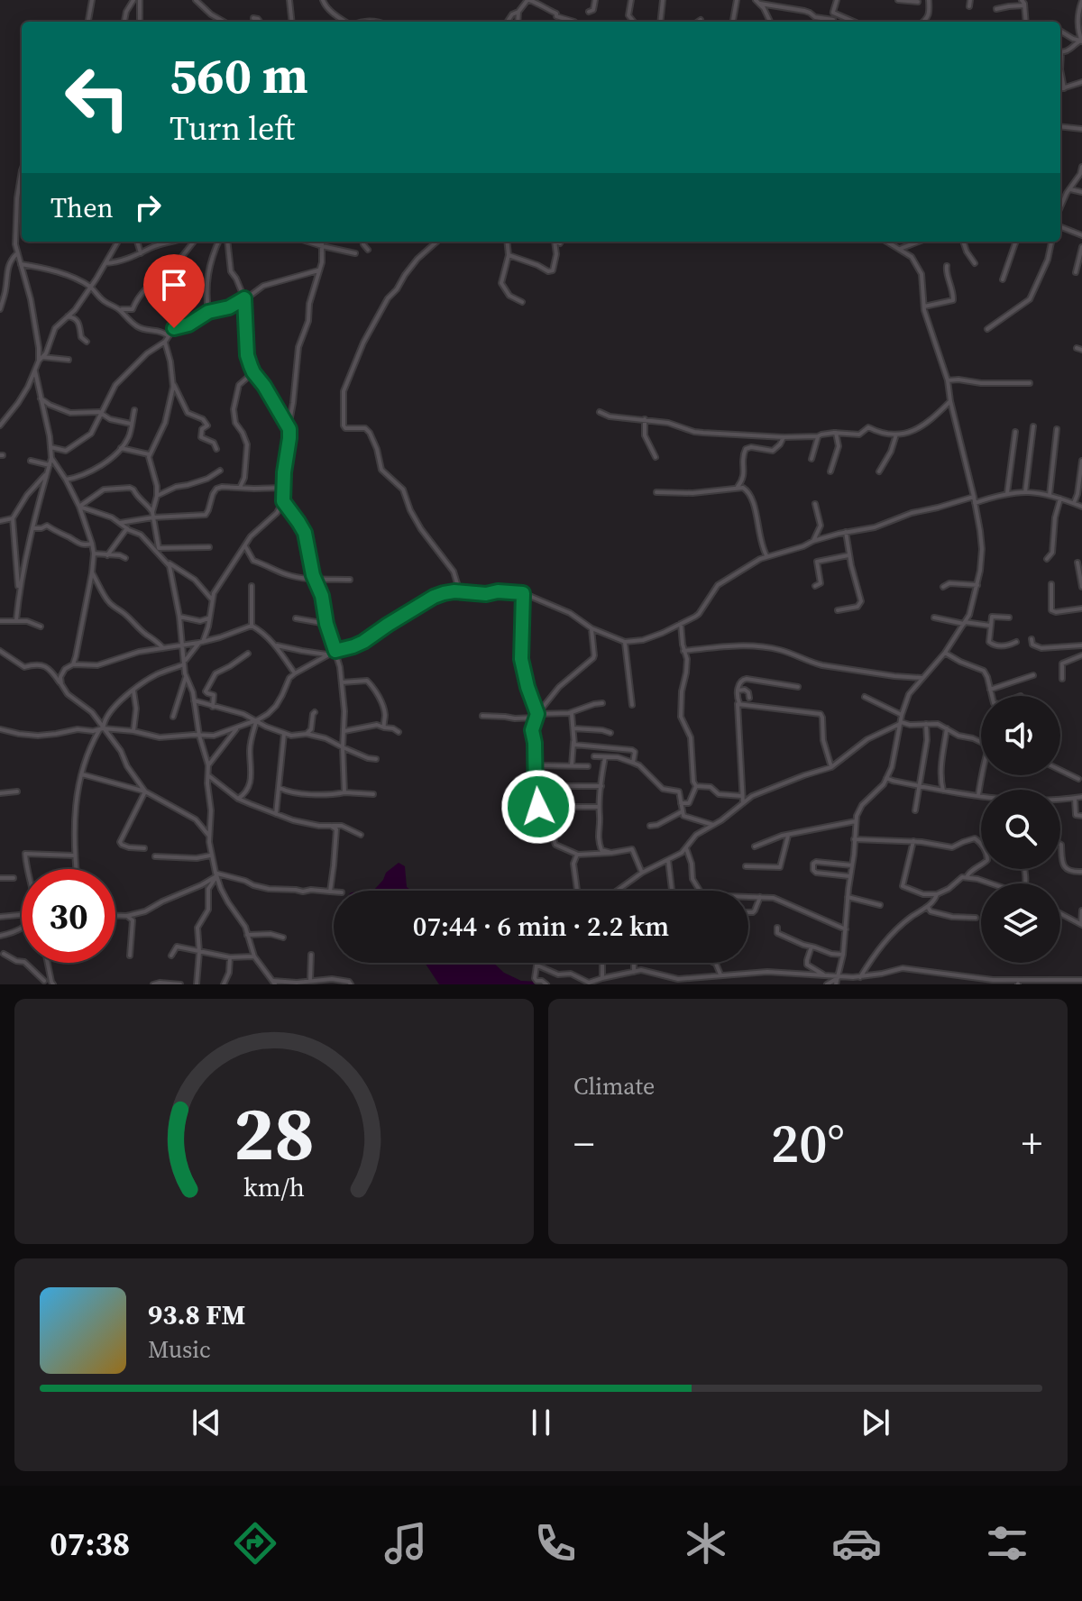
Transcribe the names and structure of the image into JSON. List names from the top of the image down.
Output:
{
  "page": {
    "turn": ["560 m", "Turn left"],
    "then": "Then",
    "limit": "30",
    "trip": "07:44 · 6 min · 2.2 km",
    "tile": "Climate",
    "heat": ["−", "20°", "+"],
    "song": ["93.8 FM", "Music"],
    "tabs": "07:38",
    "gauge": ["28", "km/h"]
  }
}
